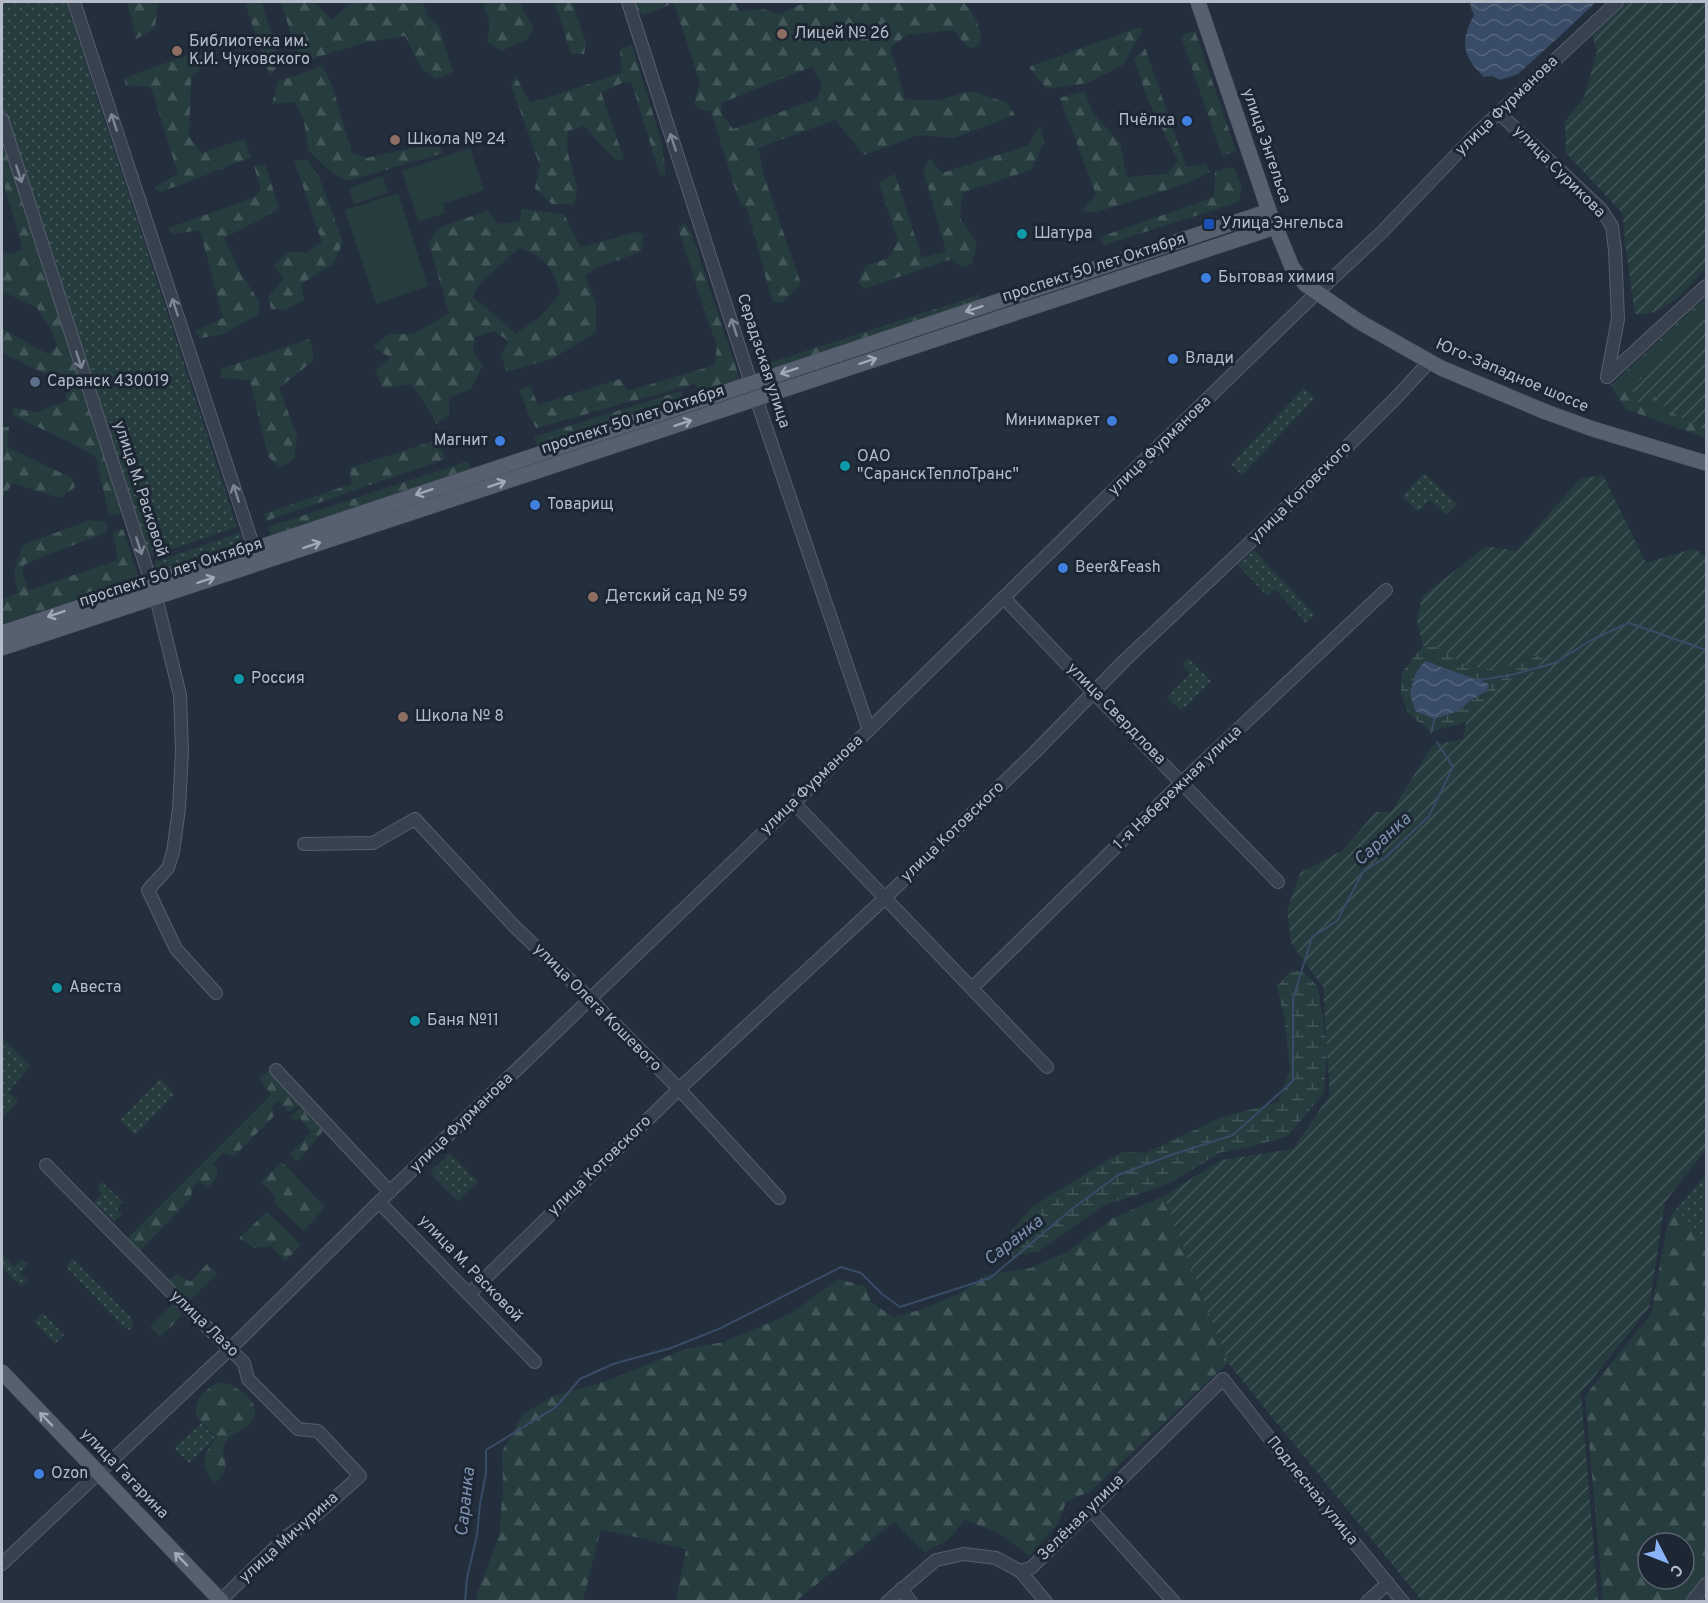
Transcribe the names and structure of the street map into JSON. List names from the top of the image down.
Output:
{
  "streets": {
    "main road": [
      "улица Энгельса",
      "проспект 50 лет Октября",
      "Серадзская улица",
      "Юго-Западное шоссе",
      "улица Гагарина"
    ],
    "street": [
      "улица Фурманова",
      "улица Сурикова",
      "улица М. Расковой",
      "улица Котовского",
      "улица Свердлова",
      "1-я Набережная улица",
      "улица Олега Кошевого",
      "улица Лазо",
      "Подлесная улица",
      "Зелёная улица",
      "улица Мичурина"
    ]
  },
  "crossings": [
    ["улица Фурманова", "улица Энгельса"],
    ["улица Фурманова", "улица Сурикова"],
    ["улица Фурманова", "Серадзская улица"],
    ["улица Фурманова", "Юго-Западное шоссе"],
    ["улица Фурманова", "улица М. Расковой"],
    ["улица Фурманова", "улица Свердлова"],
    ["улица Фурманова", "улица Олега Кошевого"],
    ["улица Фурманова", "улица Лазо"],
    ["улица Фурманова", "улица Гагарина"],
    ["улица Энгельса", "проспект 50 лет Октября"],
    ["улица Энгельса", "Юго-Западное шоссе"],
    ["проспект 50 лет Октября", "Серадзская улица"],
    ["проспект 50 лет Октября", "улица М. Расковой"],
    ["Юго-Западное шоссе", "улица Котовского"],
    ["улица М. Расковой", "улица Котовского"],
    ["улица Котовского", "улица Свердлова"],
    ["улица Котовского", "улица Олега Кошевого"],
    ["улица Свердлова", "1-я Набережная улица"],
    ["улица Лазо", "улица Мичурина"],
    ["улица Гагарина", "улица Мичурина"],
    ["Подлесная улица", "Зелёная улица"]
  ],
  "one_way": ["Серадзская улица", "улица Гагарина"],
  "water": ["Саранка"],
  "places": {
    "other": [
      "Лицей № 26",
      "Библиотека им. К.И. Чуковского",
      "Пчёлка",
      "Школа № 24",
      "Шатура",
      "Бытовая химия",
      "Влади",
      "Саранск 430019",
      "Минимаркет",
      "Магнит",
      "ОАО \"СаранскТеплоТранс\"",
      "Товарищ",
      "Beer&Feash",
      "Детский сад № 59",
      "Россия",
      "Школа № 8",
      "Авеста",
      "Баня №11",
      "Ozon"
    ],
    "transit": ["Улица Энгельса"]
  },
  "north": "bottom right"
}
